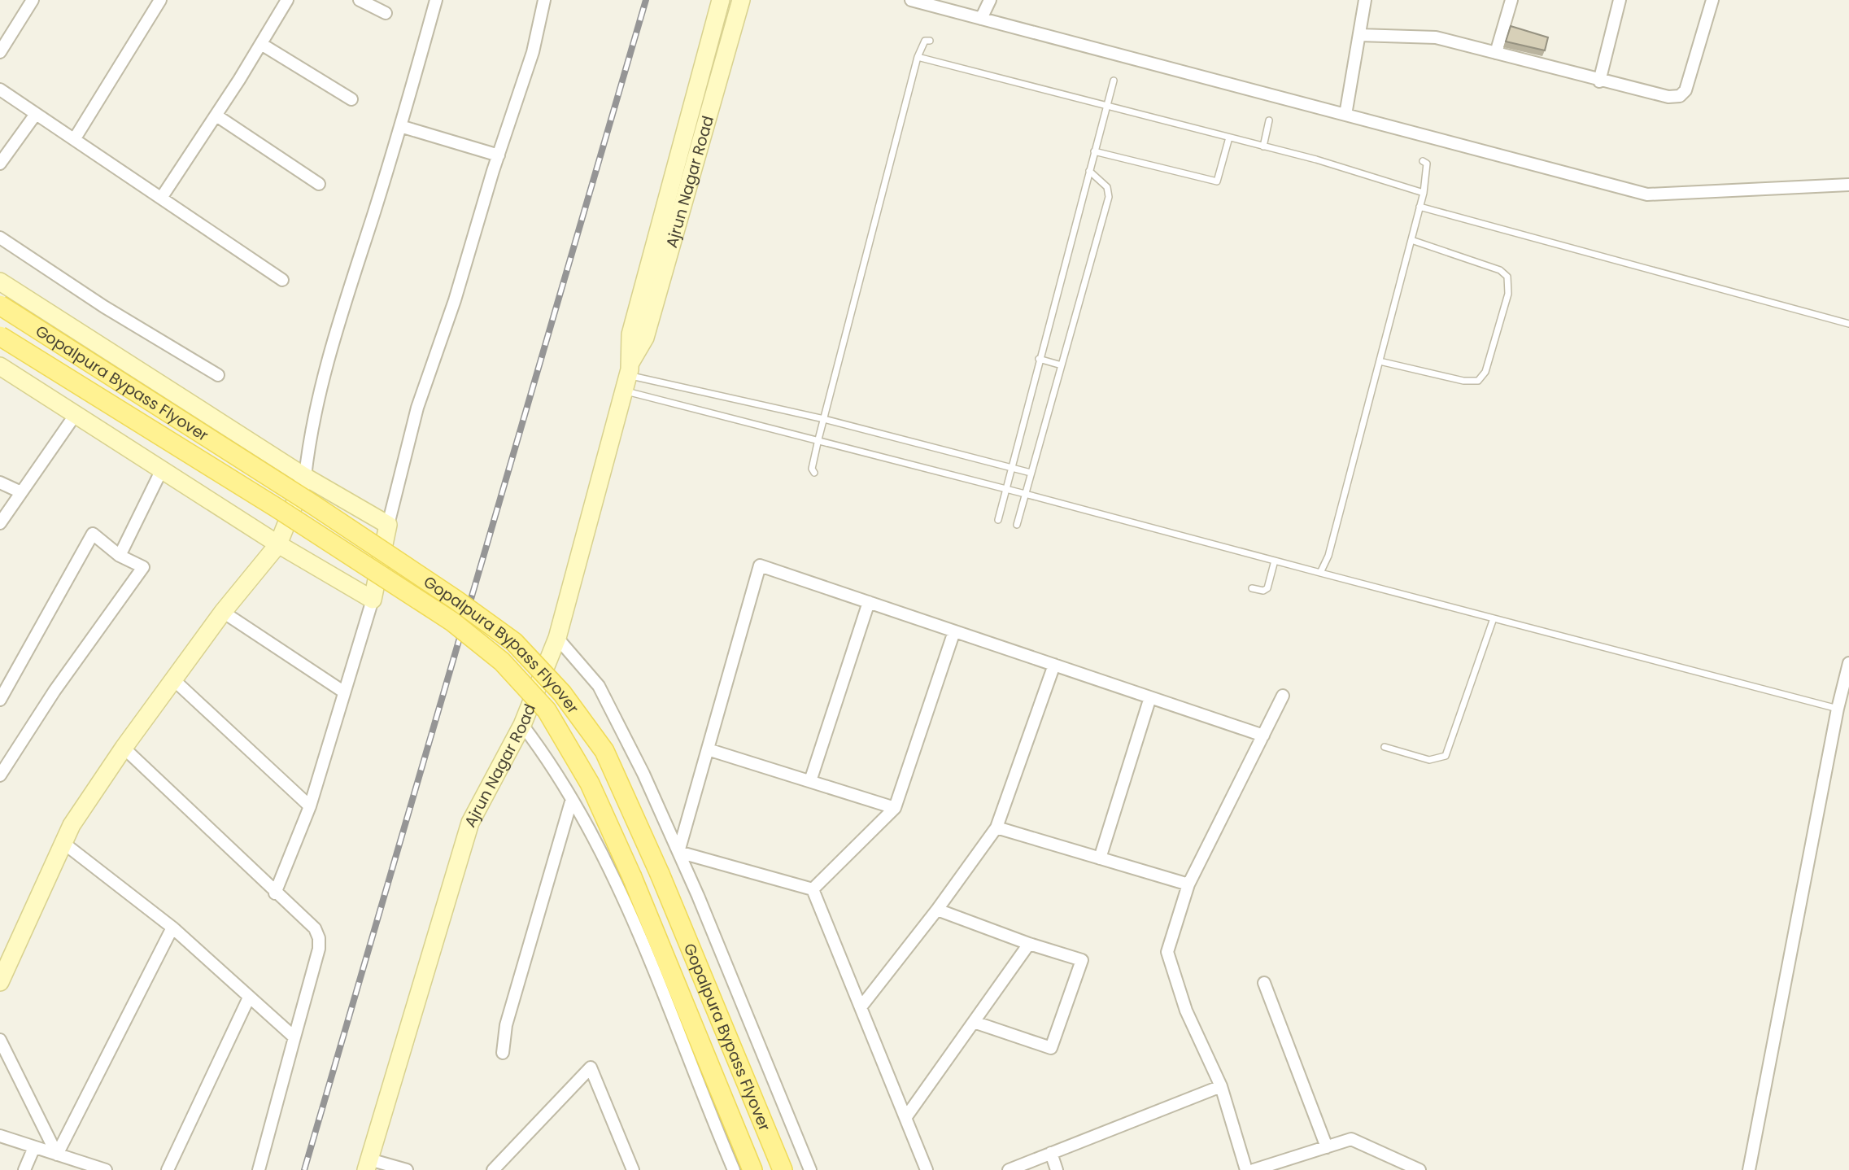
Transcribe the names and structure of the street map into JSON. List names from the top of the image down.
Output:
{
  "streets": {
    "main road": ["Gopalpura Bypass Flyover"],
    "street": ["Ajrun Nagar Road"]
  }
}
